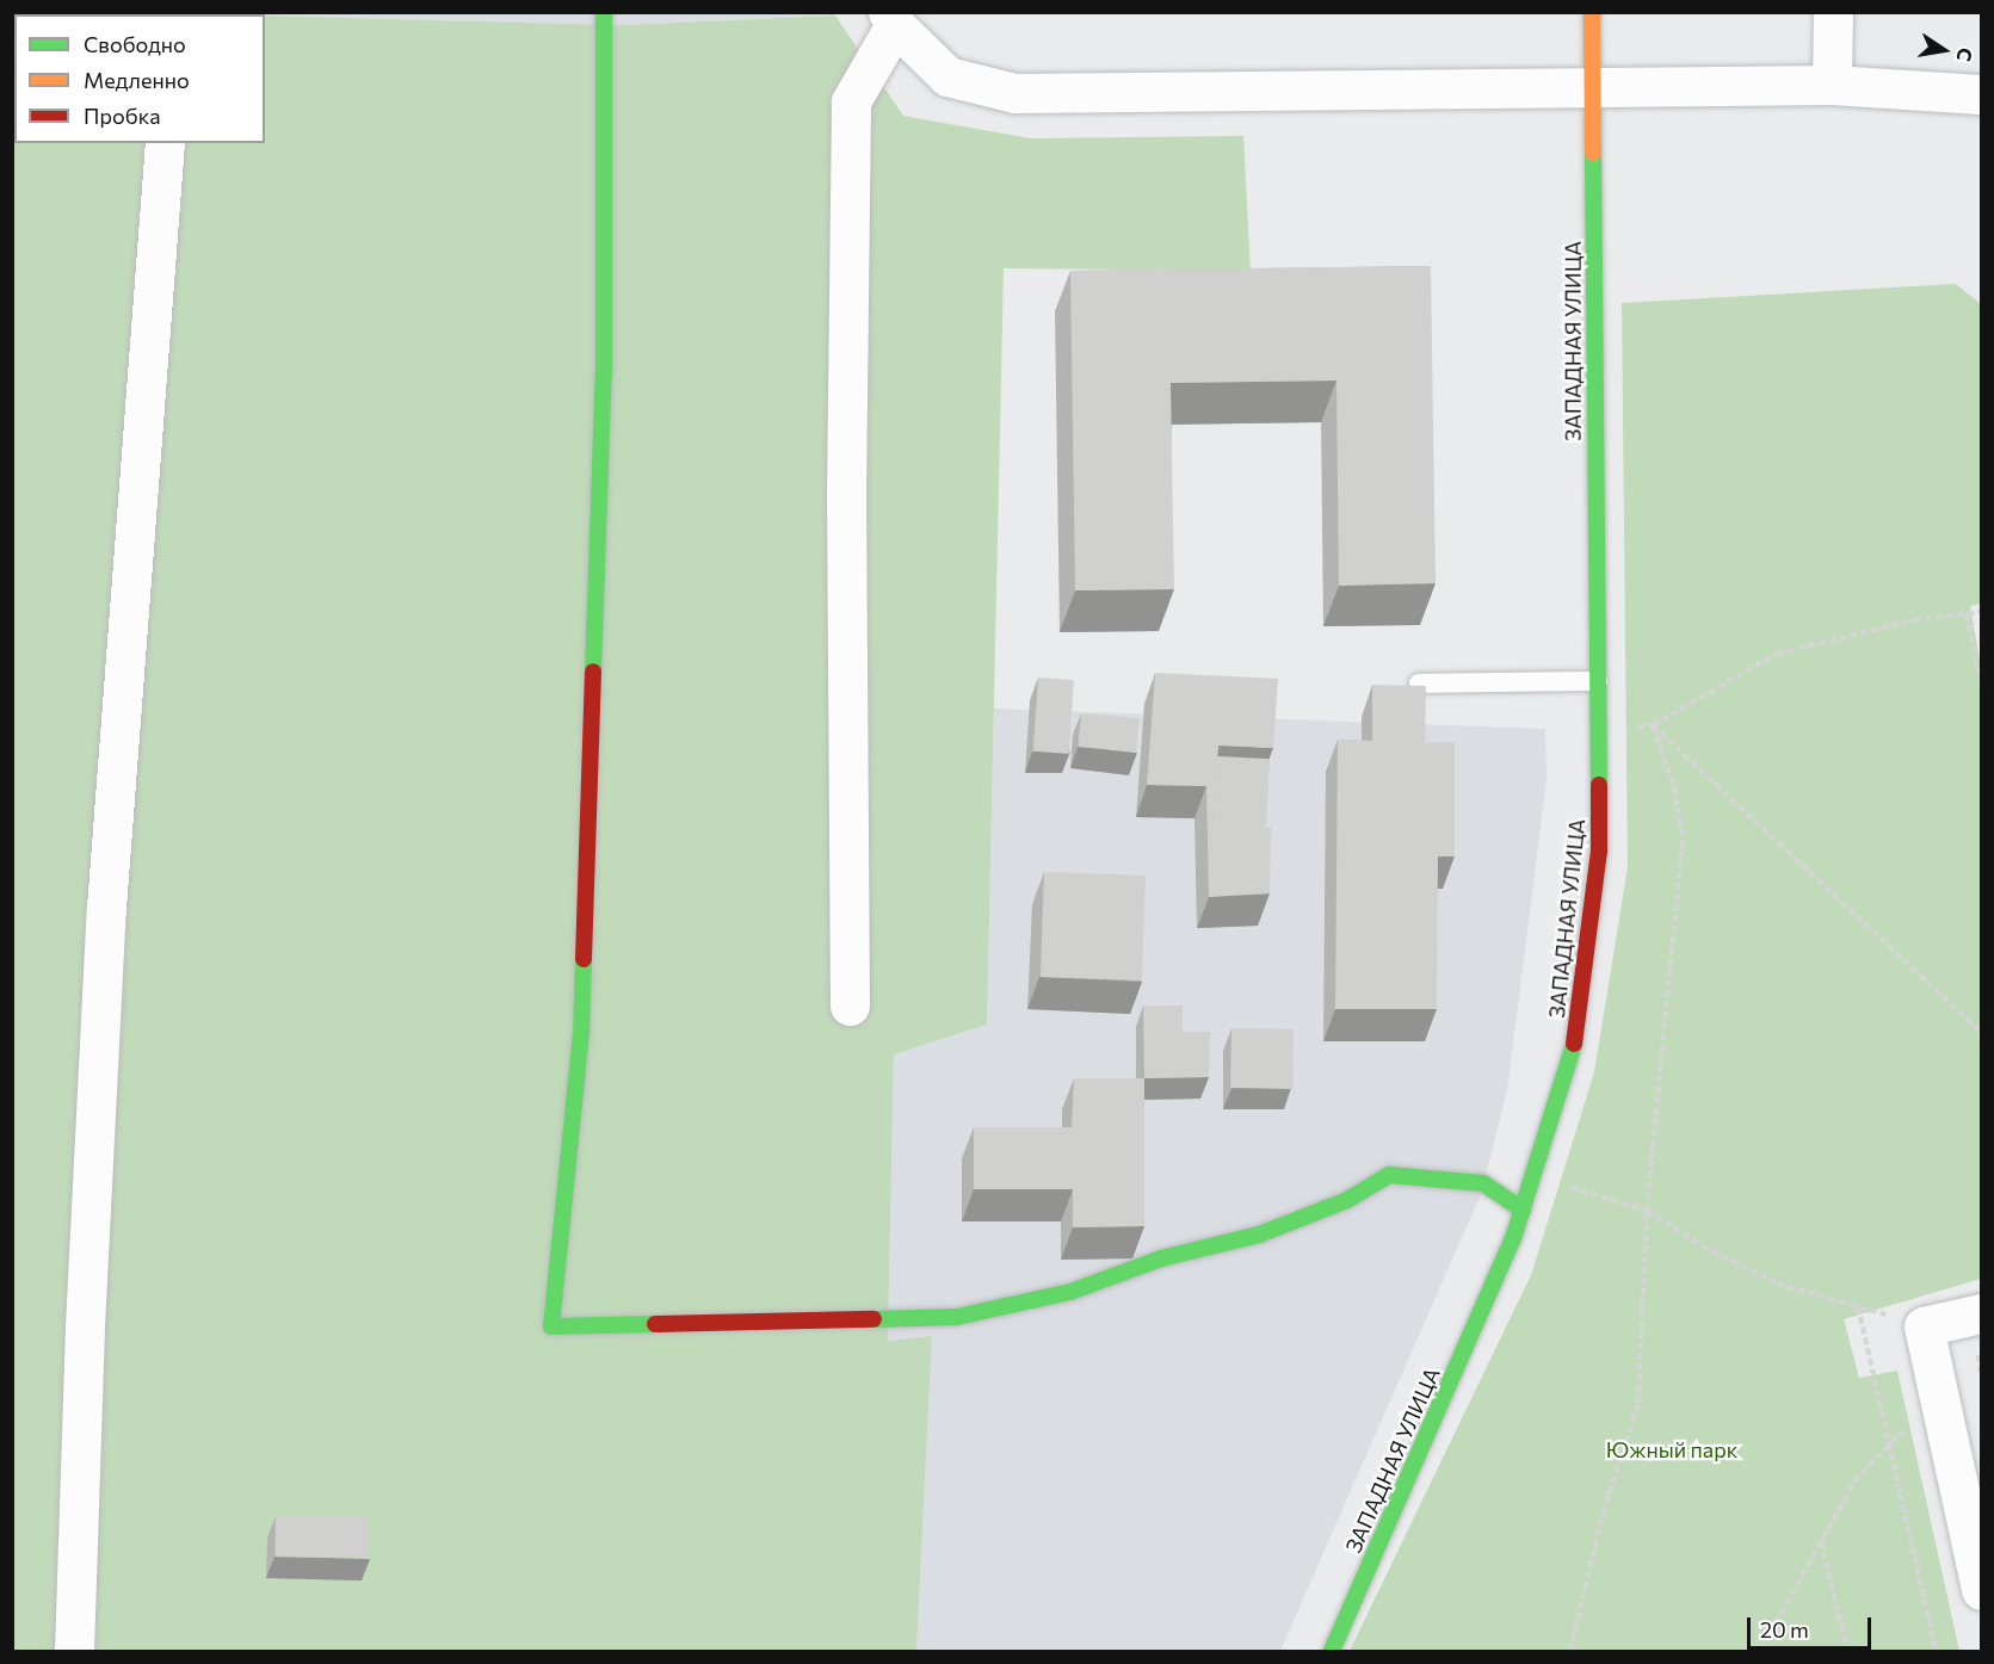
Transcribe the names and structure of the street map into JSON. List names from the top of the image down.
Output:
{
  "streets": {
    "street": ["ЗАПАДНАЯ УЛИЦА"]
  },
  "parks": ["Южный парк"],
  "legend": ["Свободно", "Медленно", "Пробка"],
  "scale_bar": "20 m",
  "north": "right"
}
